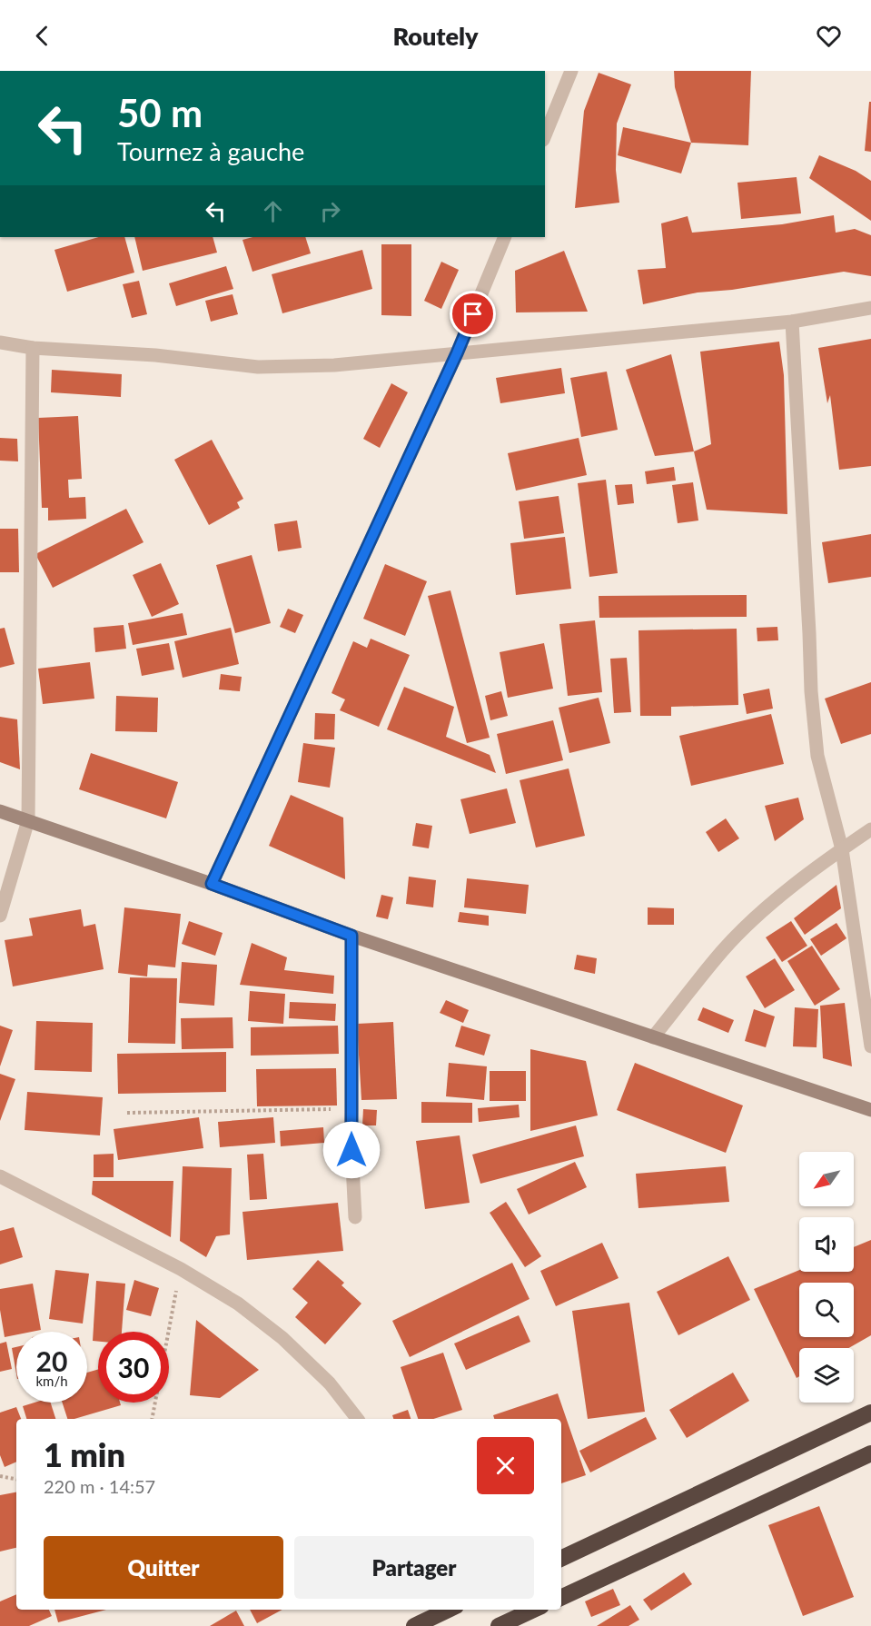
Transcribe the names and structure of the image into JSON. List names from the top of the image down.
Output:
{
  "north": "bottom left",
  "page": {
    "header": "Routely",
    "turn": ["50 m", "Tournez à gauche"],
    "speed": "20 km/h",
    "limit": "30",
    "heading": ["1 min", "220 m · 14:57"],
    "buttons": ["Quitter", "Partager"]
  }
}
